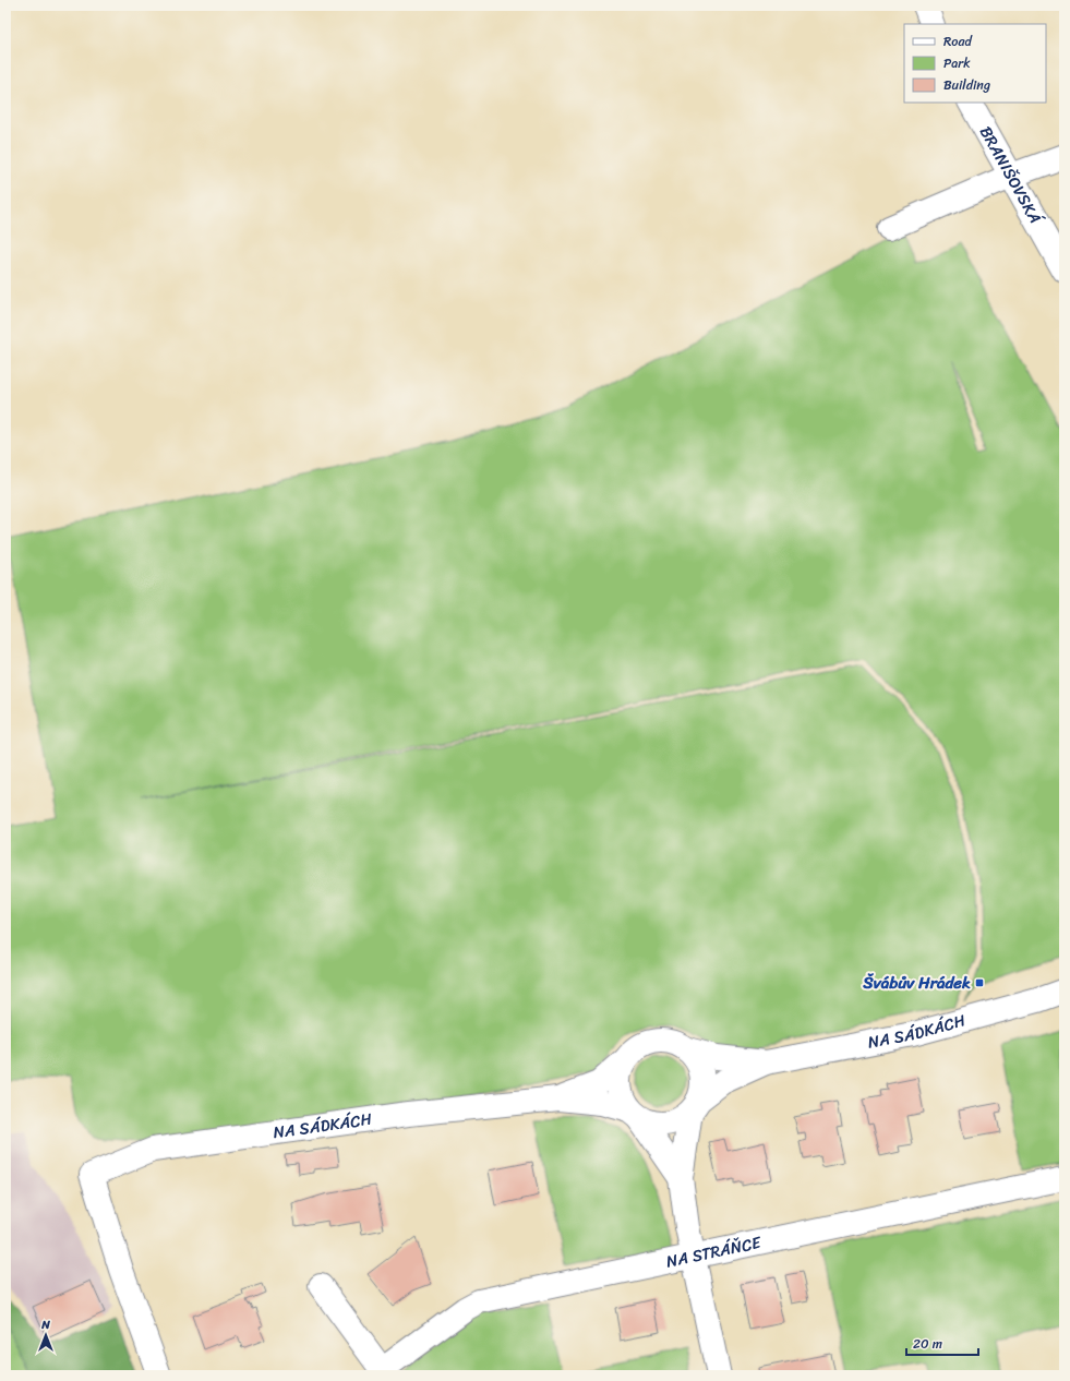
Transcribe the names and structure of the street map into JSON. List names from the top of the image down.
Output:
{
  "streets": {
    "street": ["BRANIŠOVSKÁ", "NA SÁDKÁCH", "NA STRÁŇCE"]
  },
  "places": {
    "transit": ["Švábův Hrádek"]
  },
  "legend": ["Road", "Park", "Building"],
  "scale_bar": "20 m",
  "north": "top"
}
